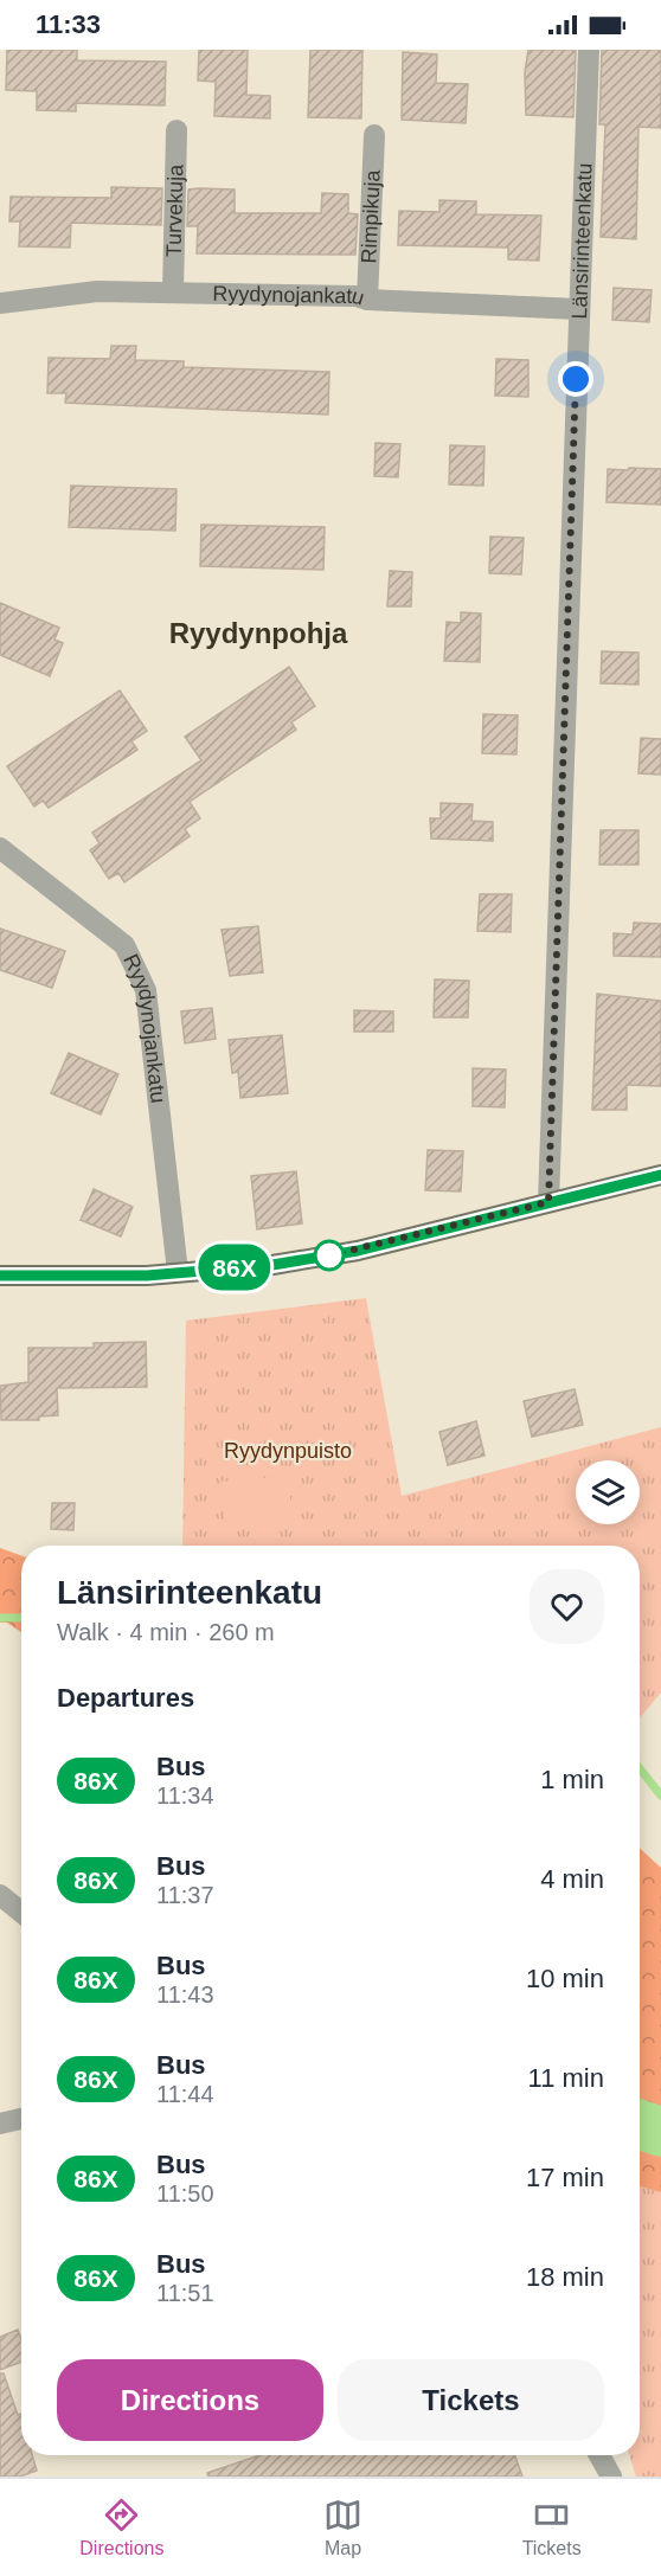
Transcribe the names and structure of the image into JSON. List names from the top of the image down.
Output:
{
  "streets": {
    "street": [
      "Turvekuja",
      "Rimpikuja",
      "Länsirinteenkatu",
      "Ryydynojankatu"
    ]
  },
  "crossings": [
    ["Turvekuja", "Ryydynojankatu"],
    ["Rimpikuja", "Ryydynojankatu"],
    ["Länsirinteenkatu", "Ryydynojankatu"]
  ],
  "districts": ["Ryydynpohja"],
  "parks": ["Ryydynpuisto"],
  "lines": ["bus line 86X"],
  "page": {
    "status": "11:33",
    "on_map": "86X",
    "heading": [
      ["Länsirinteenkatu", "Walk · 4 min · 260 m"],
      "Departures"
    ],
    "list": [
      {
        "mark": "86X",
        "name": "Bus",
        "note": "11:34",
        "value": "1 min"
      },
      {
        "mark": "86X",
        "name": "Bus",
        "note": "11:37",
        "value": "4 min"
      },
      {
        "mark": "86X",
        "name": "Bus",
        "note": "11:43",
        "value": "10 min"
      },
      {
        "mark": "86X",
        "name": "Bus",
        "note": "11:44",
        "value": "11 min"
      },
      {
        "mark": "86X",
        "name": "Bus",
        "note": "11:50",
        "value": "17 min"
      },
      {
        "mark": "86X",
        "name": "Bus",
        "note": "11:51",
        "value": "18 min"
      }
    ],
    "buttons": ["Directions", "Tickets"],
    "tabs": ["Directions", "Map", "Tickets"]
  }
}
